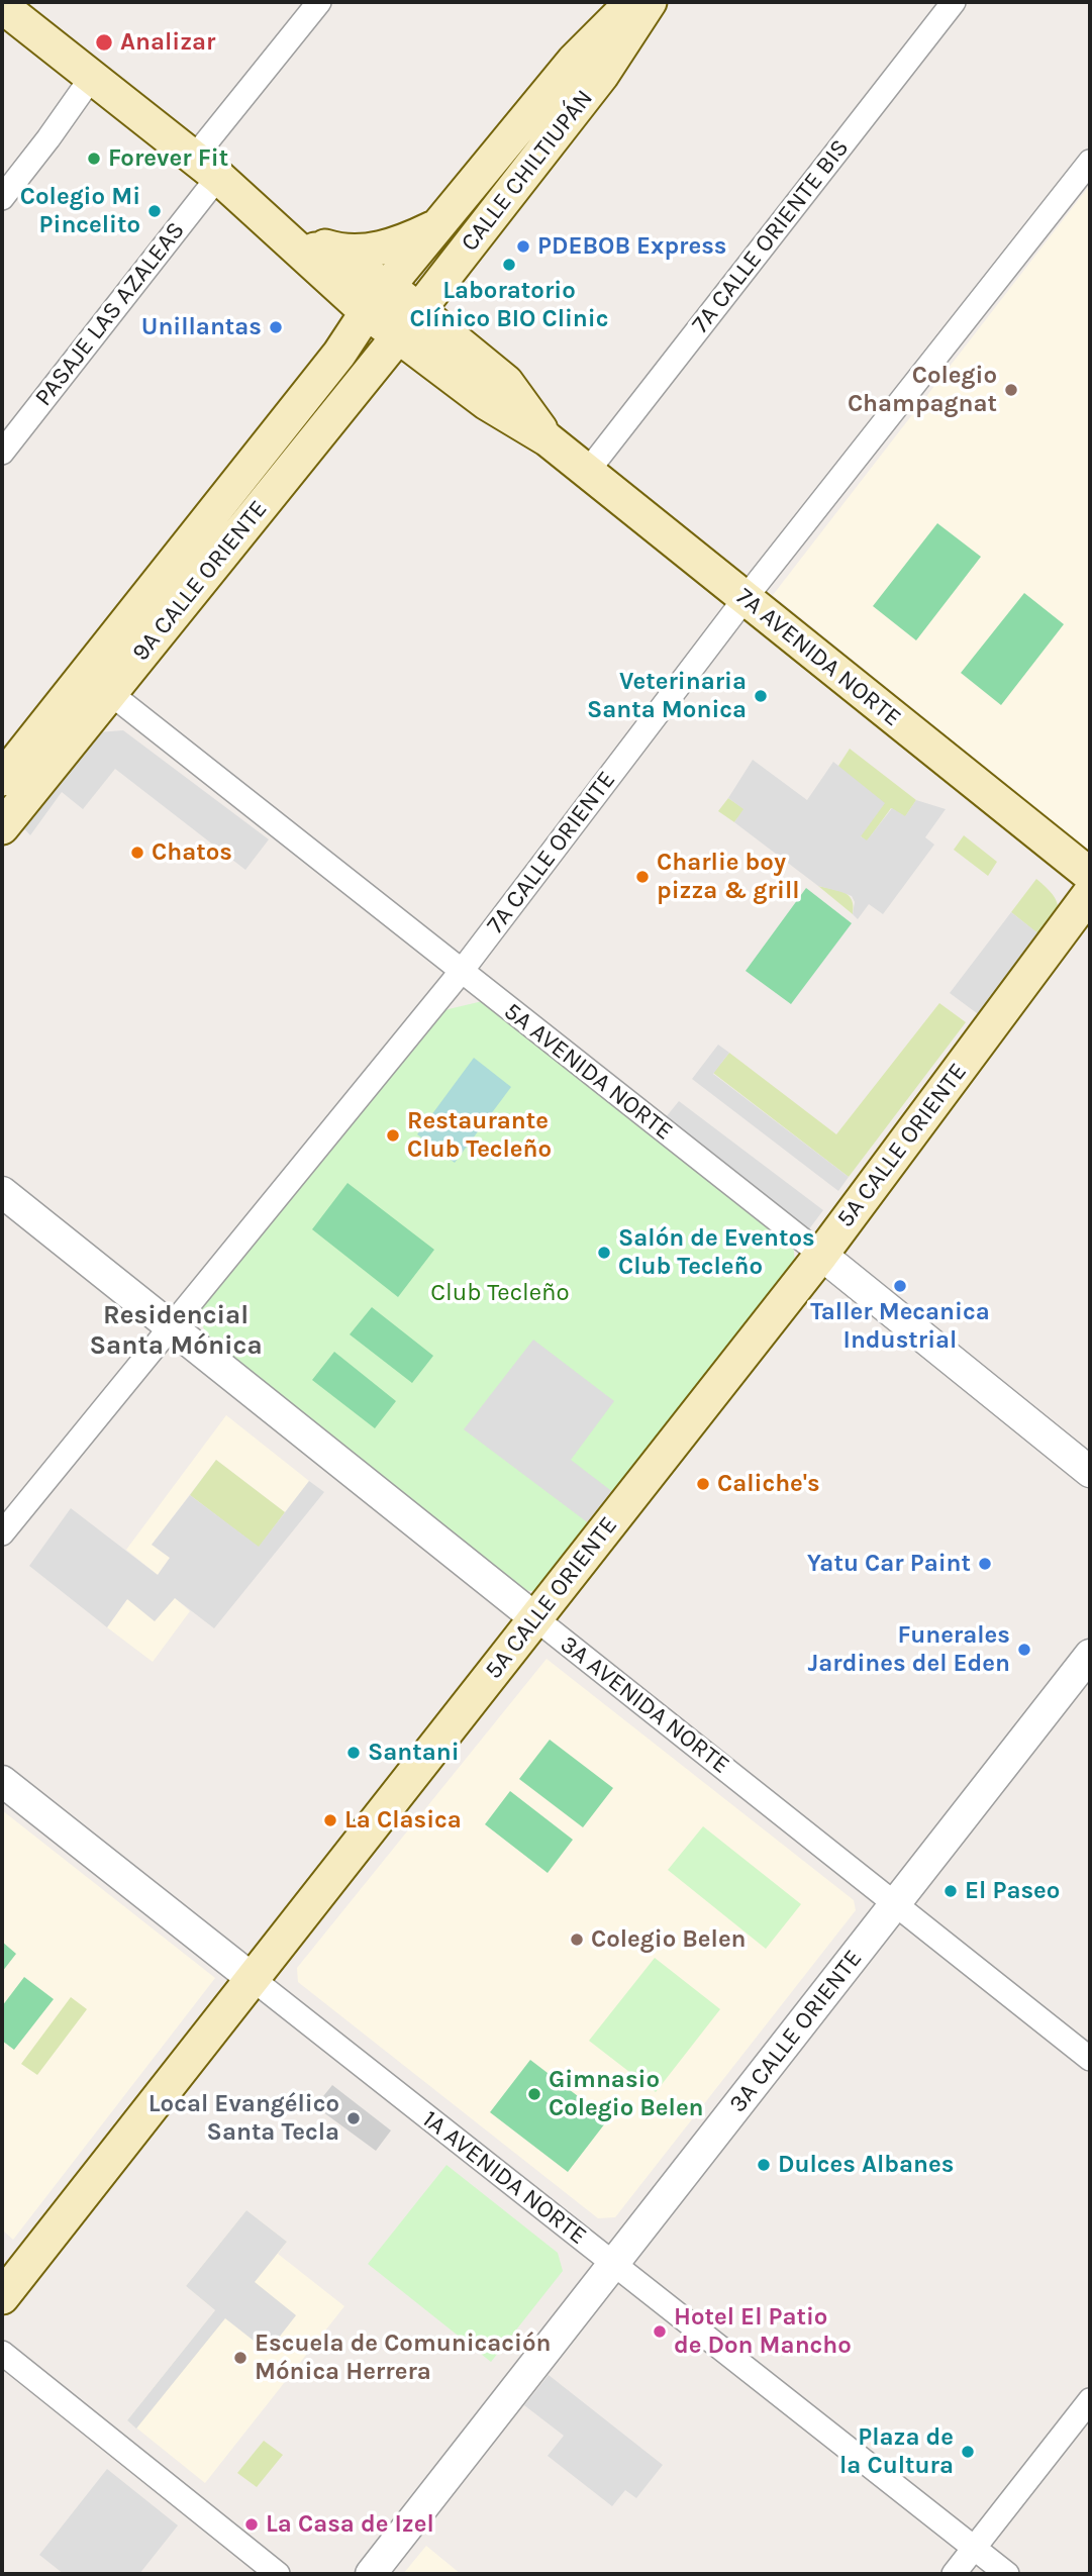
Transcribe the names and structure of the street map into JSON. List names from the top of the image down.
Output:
{
  "streets": {
    "main road": [
      "CALLE CHILTIUPÁN",
      "9A CALLE ORIENTE",
      "7A AVENIDA NORTE",
      "5A CALLE ORIENTE"
    ],
    "street": [
      "7A CALLE ORIENTE BIS",
      "PASAJE LAS AZALEAS",
      "7A CALLE ORIENTE",
      "5A AVENIDA NORTE",
      "3A AVENIDA NORTE",
      "3A CALLE ORIENTE",
      "1A AVENIDA NORTE"
    ]
  },
  "crossings": [
    ["CALLE CHILTIUPÁN", "9A CALLE ORIENTE"],
    ["CALLE CHILTIUPÁN", "7A AVENIDA NORTE"],
    ["7A CALLE ORIENTE BIS", "7A AVENIDA NORTE"],
    ["PASAJE LAS AZALEAS", "7A AVENIDA NORTE"],
    ["9A CALLE ORIENTE", "7A AVENIDA NORTE"],
    ["9A CALLE ORIENTE", "5A AVENIDA NORTE"],
    ["7A AVENIDA NORTE", "7A CALLE ORIENTE"],
    ["7A CALLE ORIENTE", "5A AVENIDA NORTE"],
    ["7A CALLE ORIENTE", "3A AVENIDA NORTE"],
    ["5A AVENIDA NORTE", "5A CALLE ORIENTE"],
    ["5A CALLE ORIENTE", "3A AVENIDA NORTE"],
    ["5A CALLE ORIENTE", "1A AVENIDA NORTE"],
    ["3A AVENIDA NORTE", "3A CALLE ORIENTE"],
    ["3A CALLE ORIENTE", "1A AVENIDA NORTE"]
  ],
  "districts": ["Residencial Santa Mónica"],
  "parks": ["Club Tecleño"],
  "places": [
    "Analizar",
    "Forever Fit",
    "Colegio Mi Pincelito",
    "PDEBOB Express",
    "Laboratorio Clínico BIO Clinic",
    "Unillantas",
    "Colegio Champagnat",
    "Veterinaria Santa Monica",
    "Chatos",
    "Charlie boy pizza & grill",
    "Restaurante Club Tecleño",
    "Salón de Eventos Club Tecleño",
    "Taller Mecanica Industrial",
    "Caliche's",
    "Yatu Car Paint",
    "Funerales Jardines del Eden",
    "Santani",
    "La Clasica",
    "El Paseo",
    "Colegio Belen",
    "Gimnasio Colegio Belen",
    "Local Evangélico Santa Tecla",
    "Dulces Albanes",
    "Hotel El Patio de Don Mancho",
    "Escuela de Comunicación Mónica Herrera",
    "Plaza de la Cultura",
    "La Casa de Izel"
  ]
}
